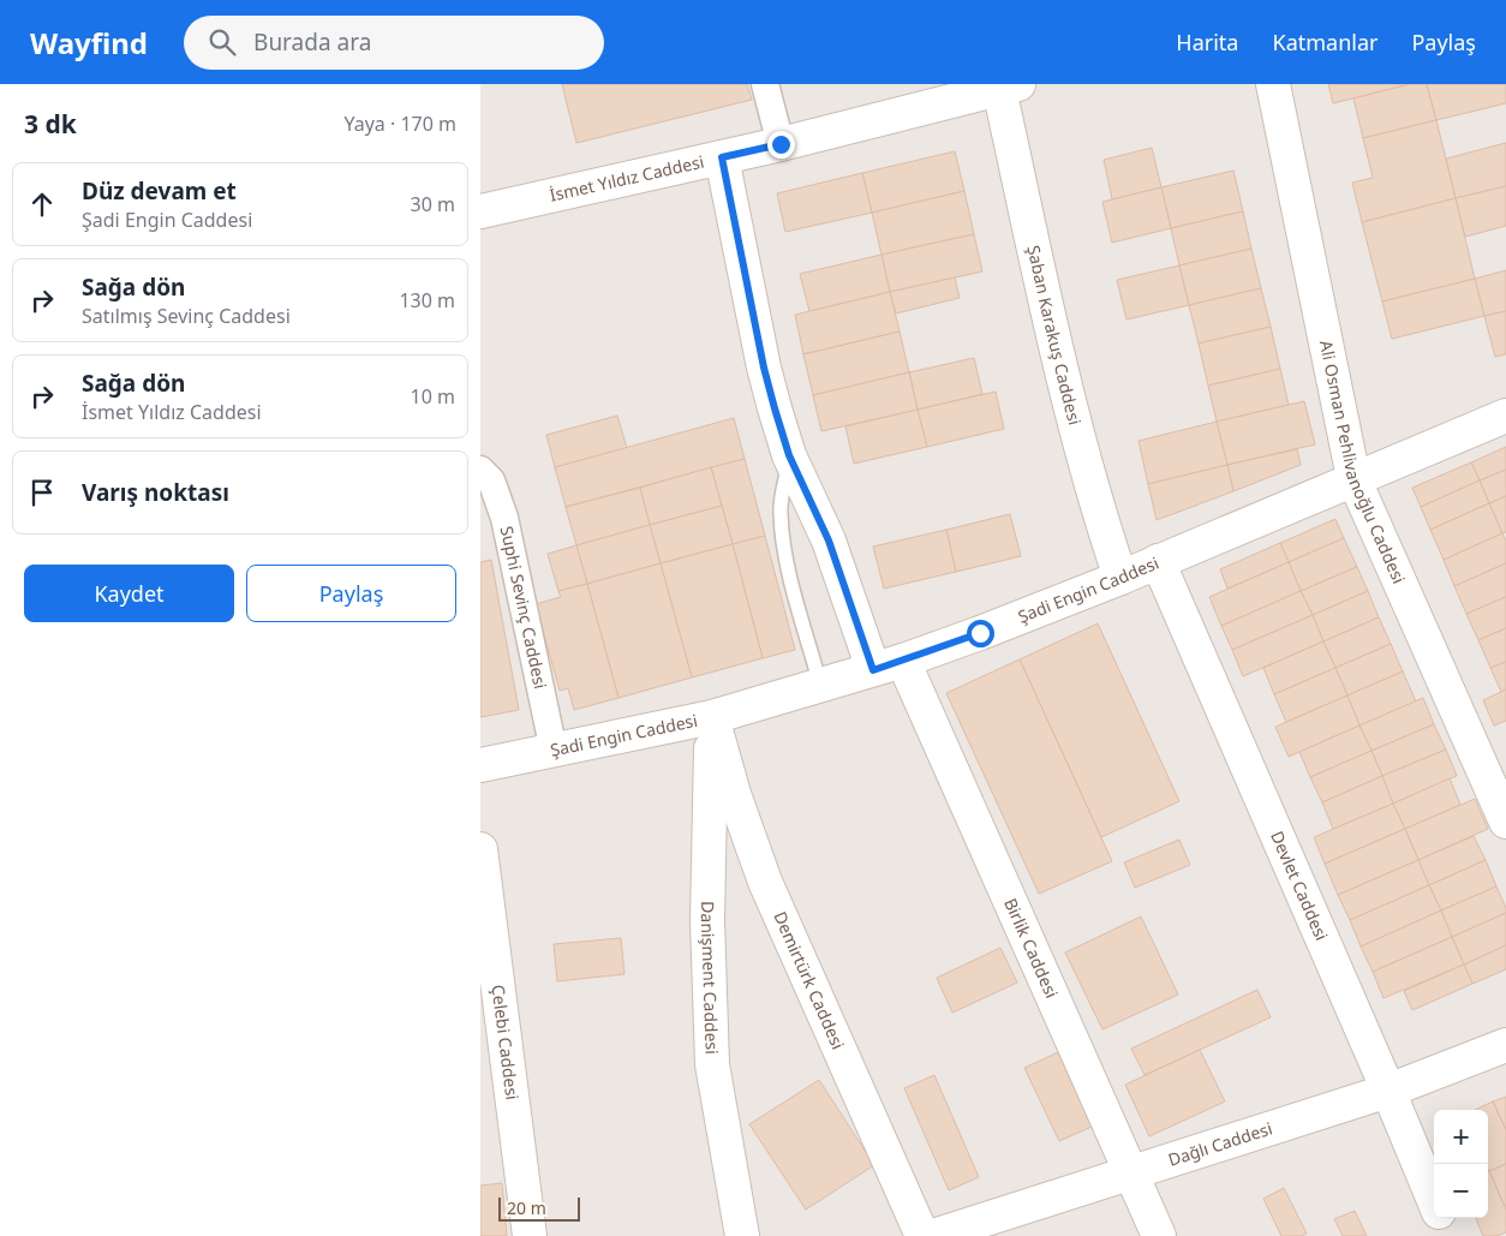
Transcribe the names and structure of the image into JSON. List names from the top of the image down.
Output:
{
  "streets": {
    "street": [
      "İsmet Yıldız Caddesi",
      "Şaban Karakuş Caddesi",
      "Ali Osman Pehlivanoğlu Caddesi",
      "Şadi Engin Caddesi",
      "Suphi Sevinç Caddesi",
      "Devlet Caddesi",
      "Birlik Caddesi",
      "Danişment Caddesi",
      "Demirtürk Caddesi",
      "Çelebi Caddesi",
      "Dağlı Caddesi"
    ]
  },
  "crossings": [
    ["İsmet Yıldız Caddesi", "Şaban Karakuş Caddesi"],
    ["İsmet Yıldız Caddesi", "Birlik Caddesi"],
    ["Şaban Karakuş Caddesi", "Şadi Engin Caddesi"],
    ["Ali Osman Pehlivanoğlu Caddesi", "Şadi Engin Caddesi"],
    ["Şadi Engin Caddesi", "Suphi Sevinç Caddesi"],
    ["Şadi Engin Caddesi", "Devlet Caddesi"],
    ["Şadi Engin Caddesi", "Birlik Caddesi"],
    ["Şadi Engin Caddesi", "Danişment Caddesi"],
    ["Şadi Engin Caddesi", "Demirtürk Caddesi"],
    ["Devlet Caddesi", "Dağlı Caddesi"],
    ["Birlik Caddesi", "Dağlı Caddesi"],
    ["Danişment Caddesi", "Demirtürk Caddesi"]
  ],
  "scale_bar": "20 m",
  "page": {
    "header": "Wayfind",
    "search": "Burada ara",
    "nav": ["Harita", "Katmanlar", "Paylaş"],
    "heading": ["3 dk", "Yaya · 170 m"],
    "list": [
      ["Düz devam et", "Şadi Engin Caddesi", "30 m"],
      ["Sağa dön", "Satılmış Sevinç Caddesi", "130 m"],
      ["Sağa dön", "İsmet Yıldız Caddesi", "10 m"],
      "Varış noktası"
    ],
    "buttons": ["Kaydet", "Paylaş"],
    "map_buttons": ["+", "−"],
    "scale": "20 m"
  }
}
